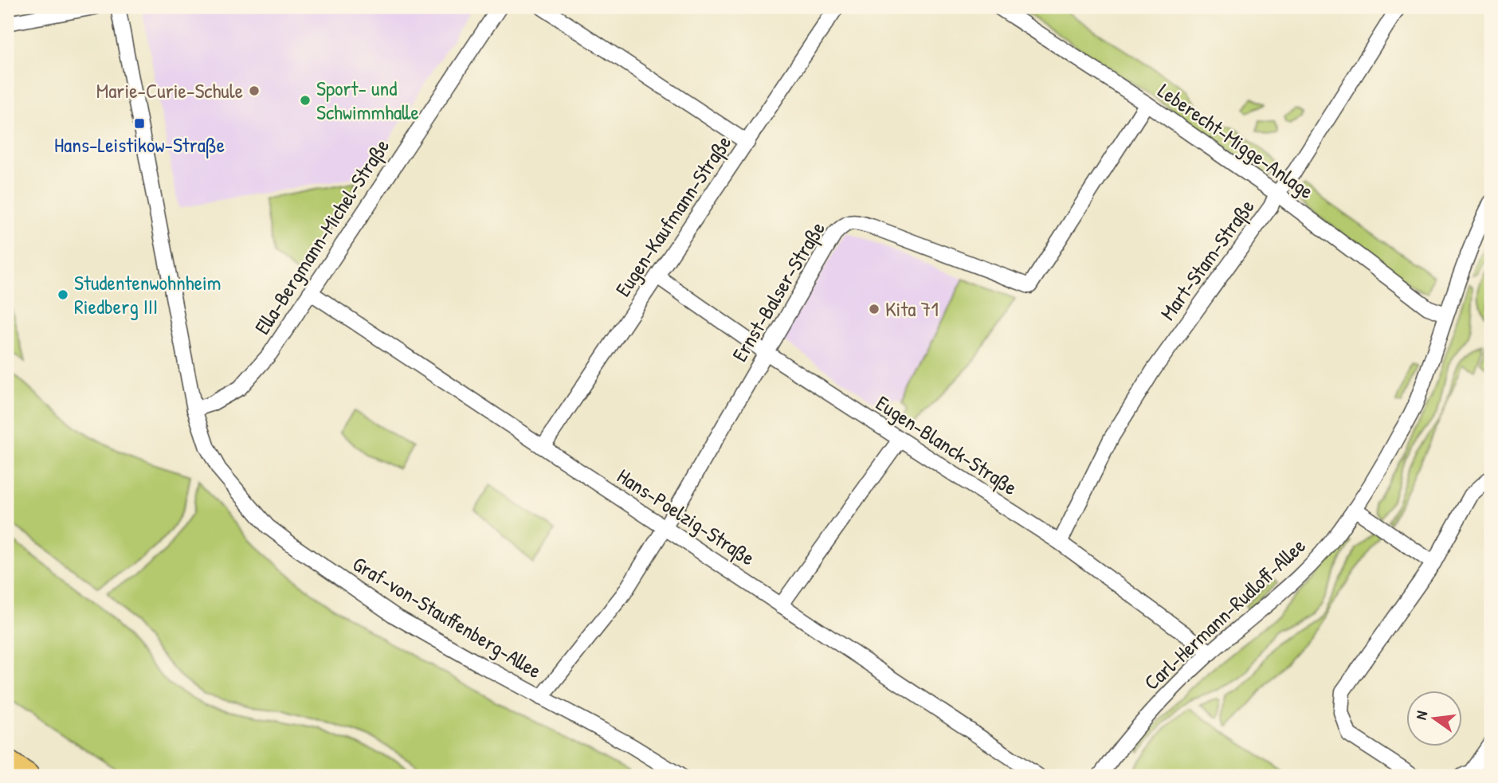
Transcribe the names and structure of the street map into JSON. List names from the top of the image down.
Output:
{
  "streets": {
    "street": [
      "Leberecht-Migge-Anlage",
      "Eugen-Kaufmann-Straße",
      "Ella-Bergmann-Michel-Straße",
      "Mart-Stam-Straße",
      "Ernst-Balser-Straße",
      "Eugen-Blanck-Straße",
      "Hans-Poelzig-Straße",
      "Carl-Hermann-Rudloff-Allee",
      "Graf-von-Stauffenberg-Allee"
    ]
  },
  "crossings": [
    ["Leberecht-Migge-Anlage", "Mart-Stam-Straße"],
    ["Leberecht-Migge-Anlage", "Ernst-Balser-Straße"],
    ["Leberecht-Migge-Anlage", "Carl-Hermann-Rudloff-Allee"],
    ["Eugen-Kaufmann-Straße", "Eugen-Blanck-Straße"],
    ["Eugen-Kaufmann-Straße", "Hans-Poelzig-Straße"],
    ["Ella-Bergmann-Michel-Straße", "Hans-Poelzig-Straße"],
    ["Ella-Bergmann-Michel-Straße", "Graf-von-Stauffenberg-Allee"],
    ["Mart-Stam-Straße", "Eugen-Blanck-Straße"],
    ["Ernst-Balser-Straße", "Eugen-Blanck-Straße"],
    ["Ernst-Balser-Straße", "Hans-Poelzig-Straße"],
    ["Ernst-Balser-Straße", "Graf-von-Stauffenberg-Allee"],
    ["Eugen-Blanck-Straße", "Carl-Hermann-Rudloff-Allee"]
  ],
  "places": {
    "other": [
      "Marie-Curie-Schule",
      "Sport- und Schwimmhalle",
      "Studentenwohnheim Riedberg III",
      "Kita 71"
    ],
    "transit": ["Hans-Leistikow-Straße"]
  },
  "north": "left"
}
